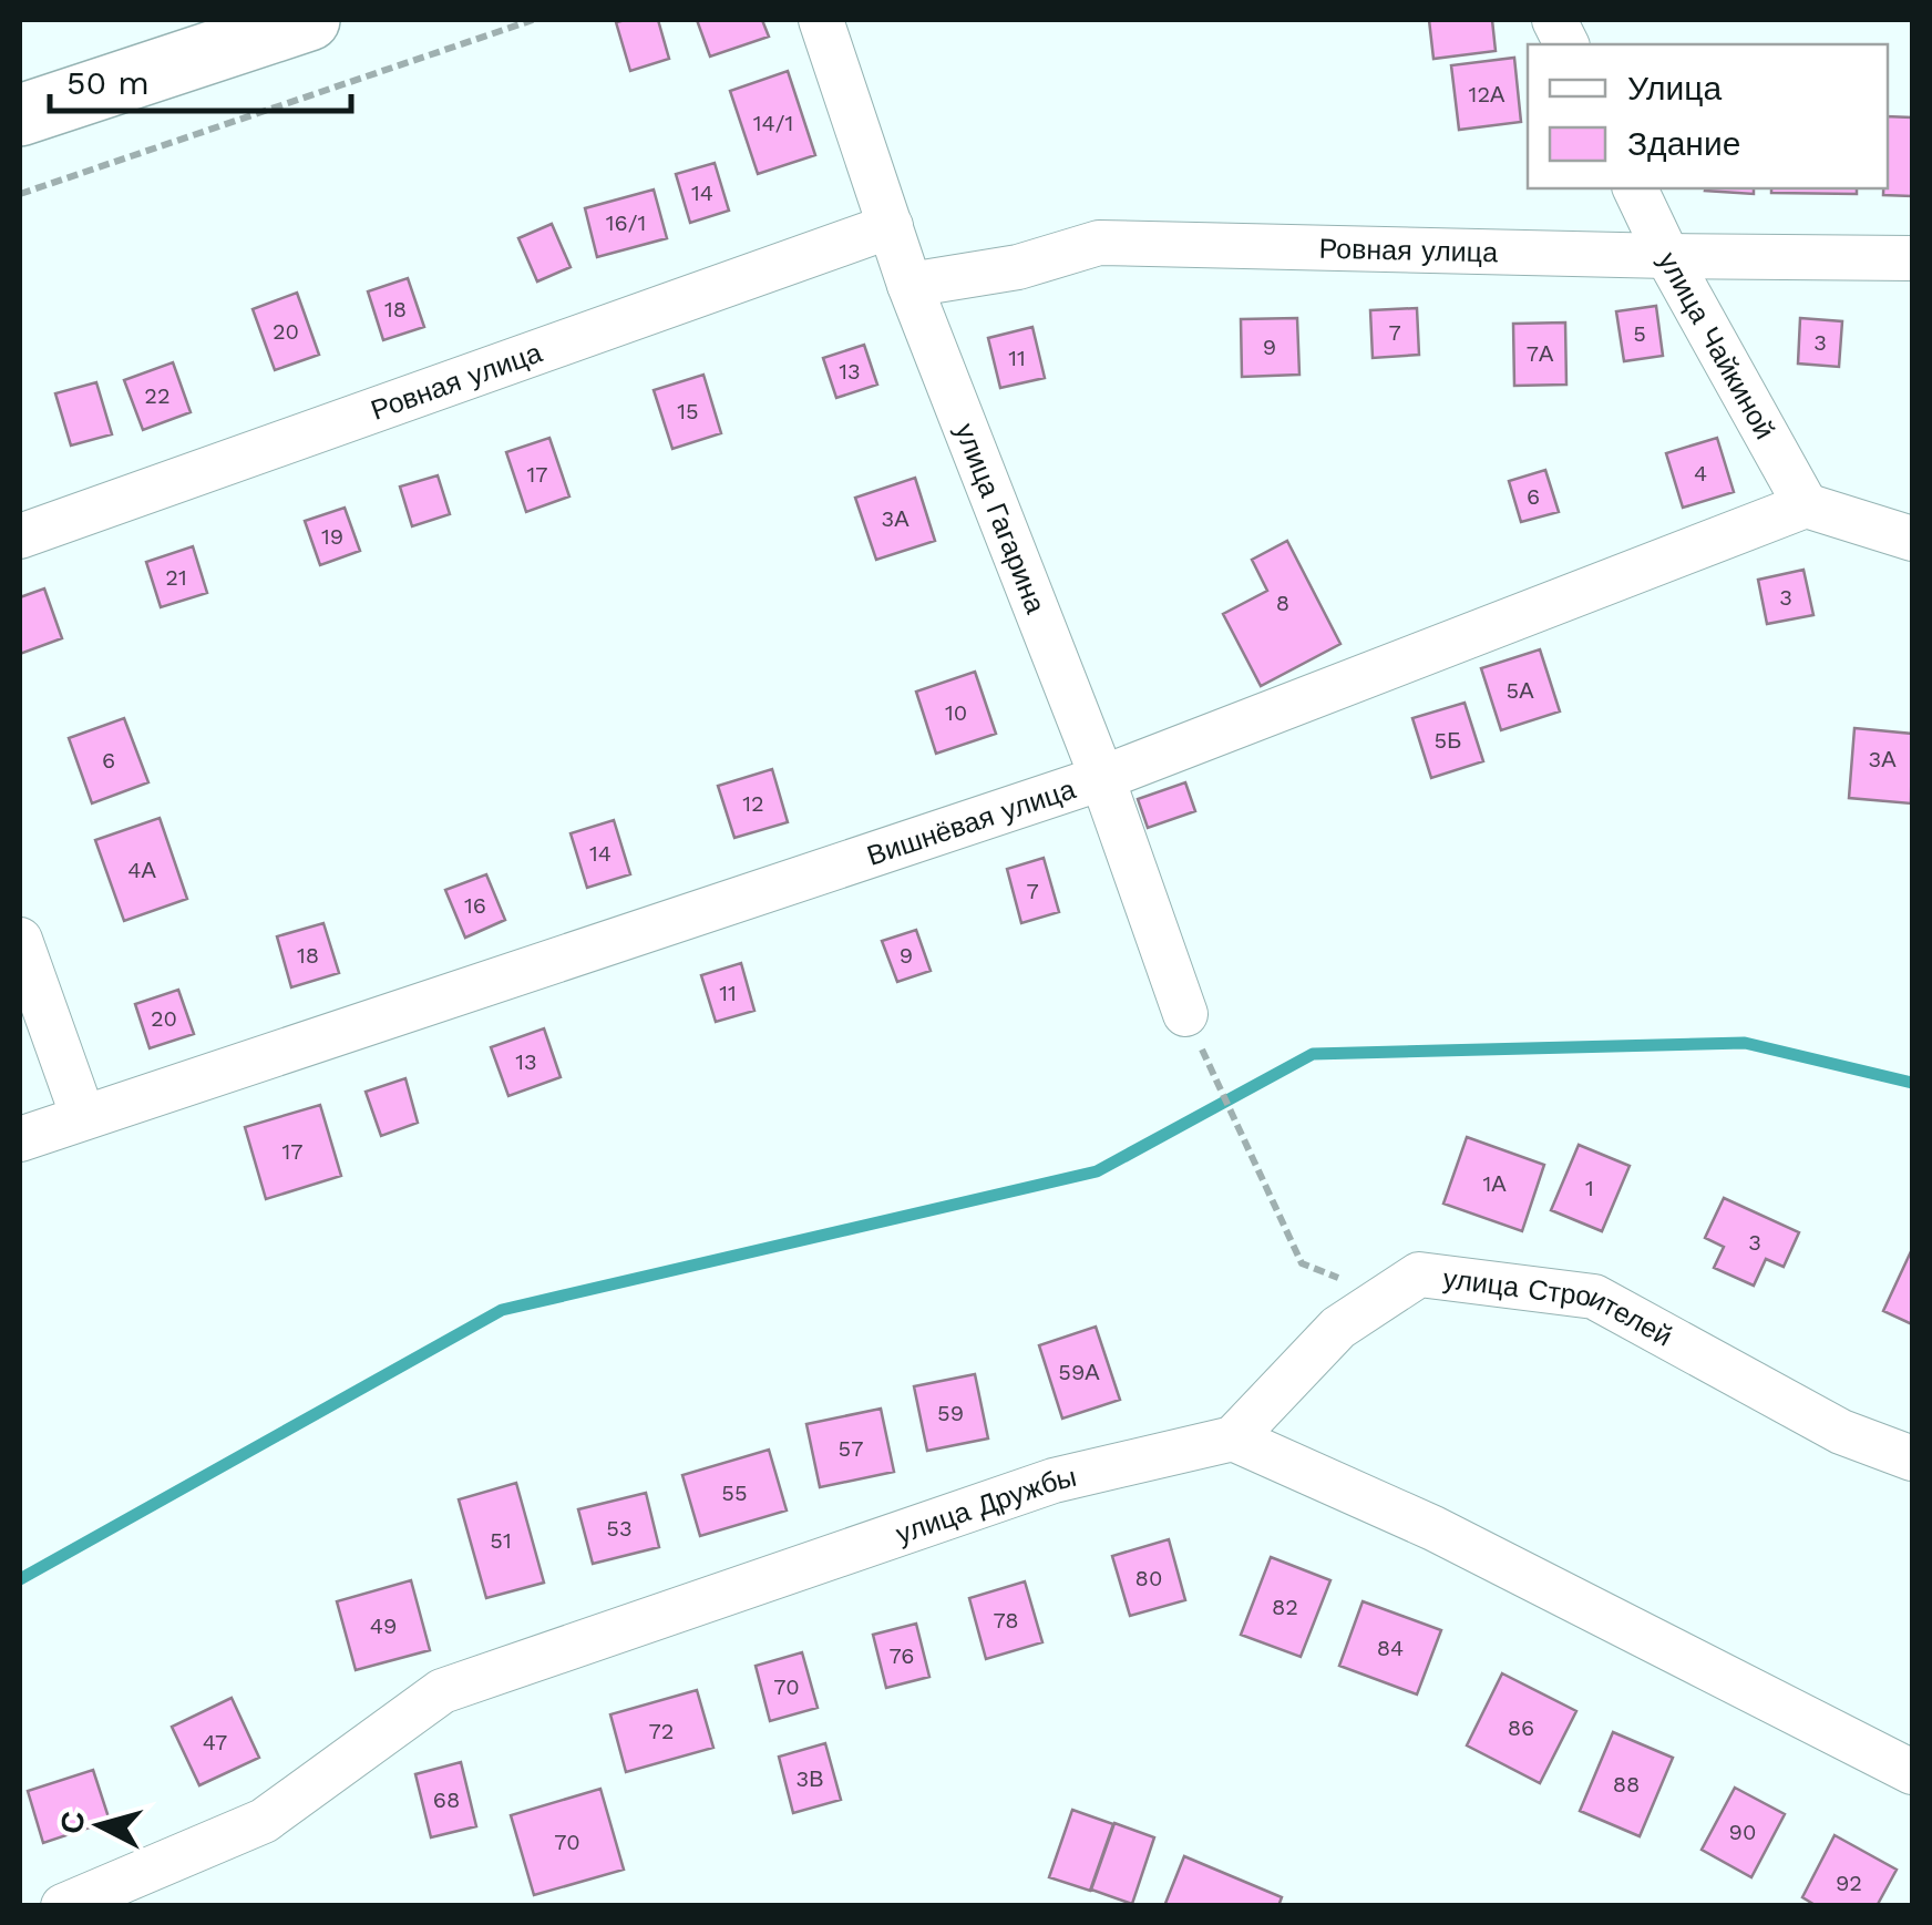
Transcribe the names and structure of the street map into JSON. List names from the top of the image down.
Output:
{
  "streets": {
    "street": [
      "Ровная улица",
      "улица Чайкиной",
      "улица Гагарина",
      "Вишнёвая улица",
      "улица Строителей",
      "улица Дружбы"
    ]
  },
  "crossings": [
    ["Ровная улица", "улица Чайкиной"],
    ["Ровная улица", "улица Гагарина"],
    ["улица Чайкиной", "Вишнёвая улица"],
    ["улица Гагарина", "Вишнёвая улица"],
    ["улица Строителей", "улица Дружбы"]
  ],
  "house_numbers": [
    "12А",
    "14/1",
    "14",
    "16/1",
    "18",
    "20",
    "7",
    "5",
    "3",
    "9",
    "7А",
    "11",
    "13",
    "22",
    "15",
    "4",
    "17",
    "6",
    "3А",
    "19",
    "21",
    "3",
    "8",
    "5А",
    "10",
    "5Б",
    "3А",
    "6",
    "12",
    "14",
    "4А",
    "7",
    "16",
    "18",
    "9",
    "11",
    "20",
    "13",
    "17",
    "1А",
    "1",
    "3",
    "59А",
    "59",
    "57",
    "55",
    "53",
    "51",
    "80",
    "82",
    "78",
    "49",
    "84",
    "76",
    "70",
    "86",
    "72",
    "47",
    "3В",
    "88",
    "68",
    "90",
    "70",
    "92"
  ],
  "legend": ["Улица", "Здание"],
  "scale_bar": "50 m",
  "north": "left"
}
